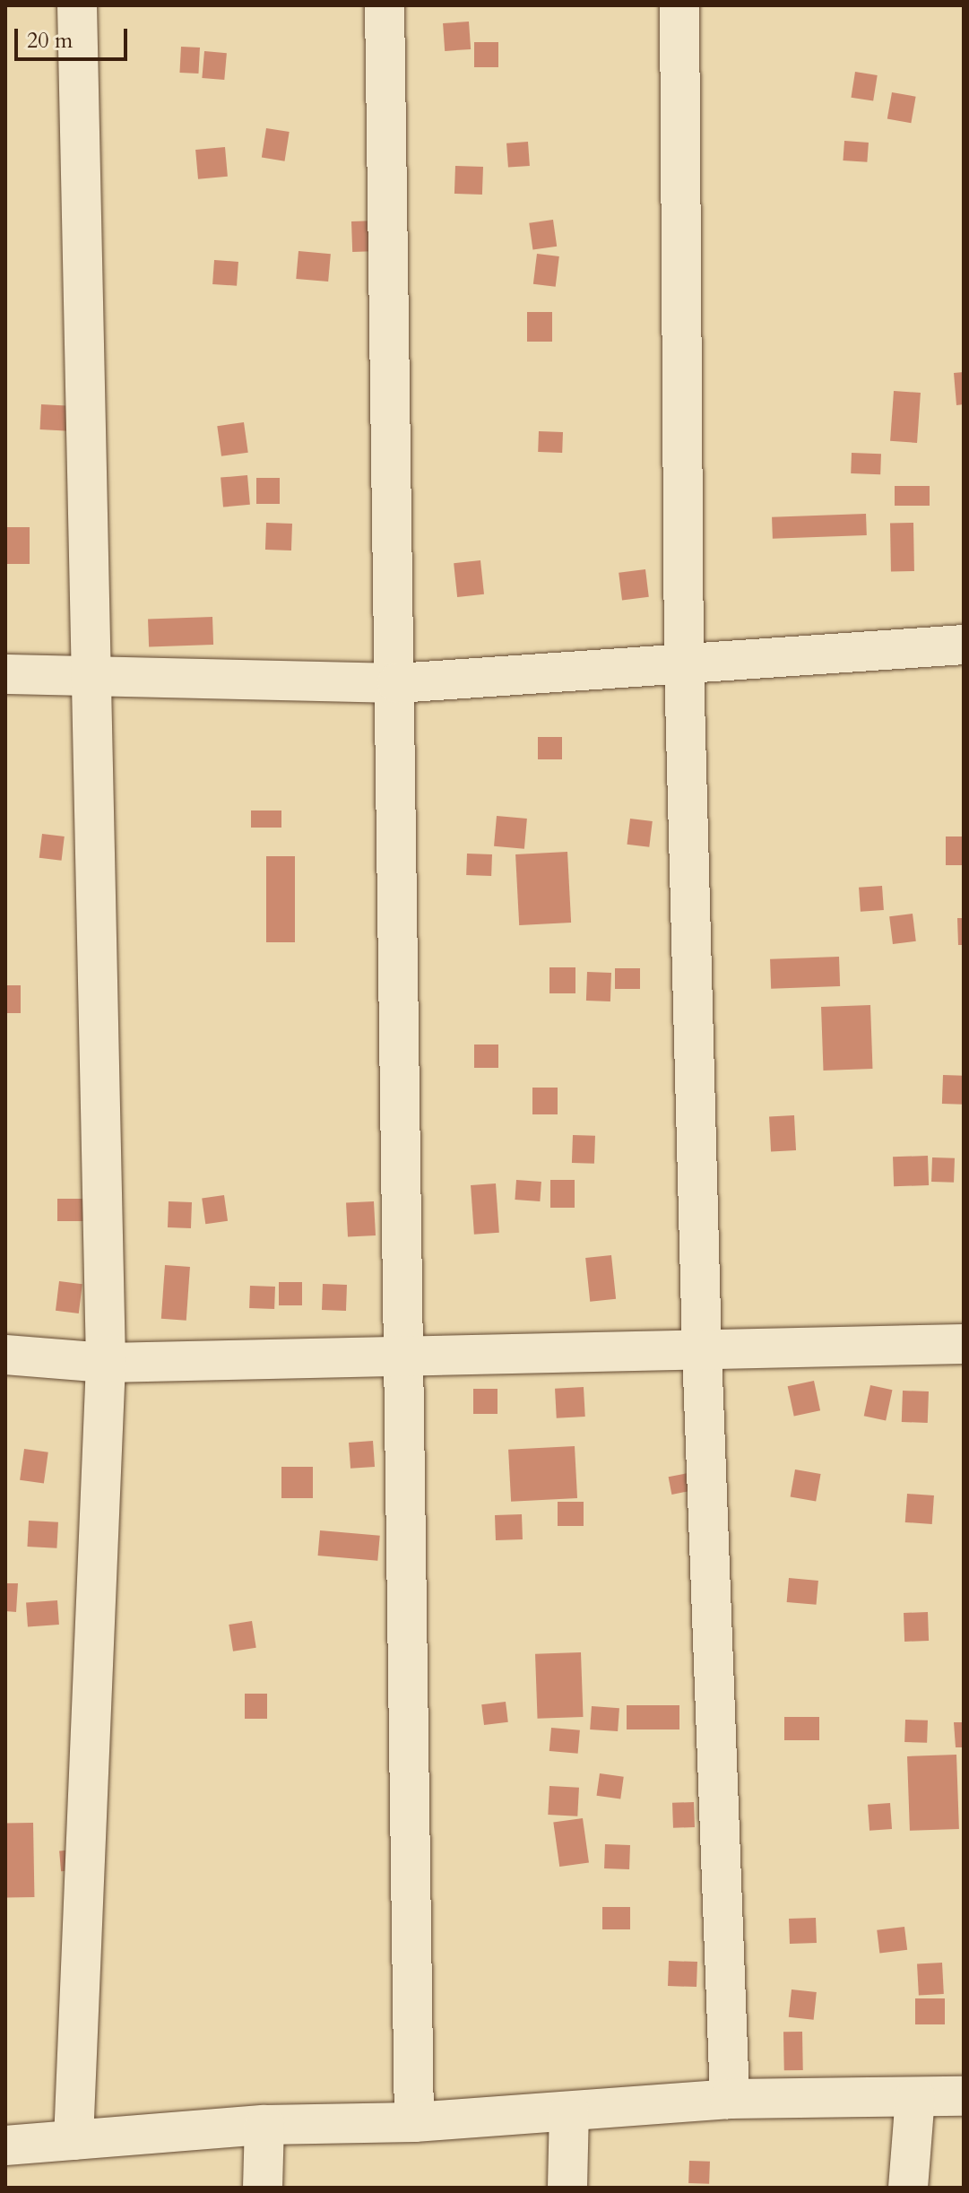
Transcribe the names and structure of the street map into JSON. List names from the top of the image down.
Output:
{
  "scale_bar": "20 m"
}
